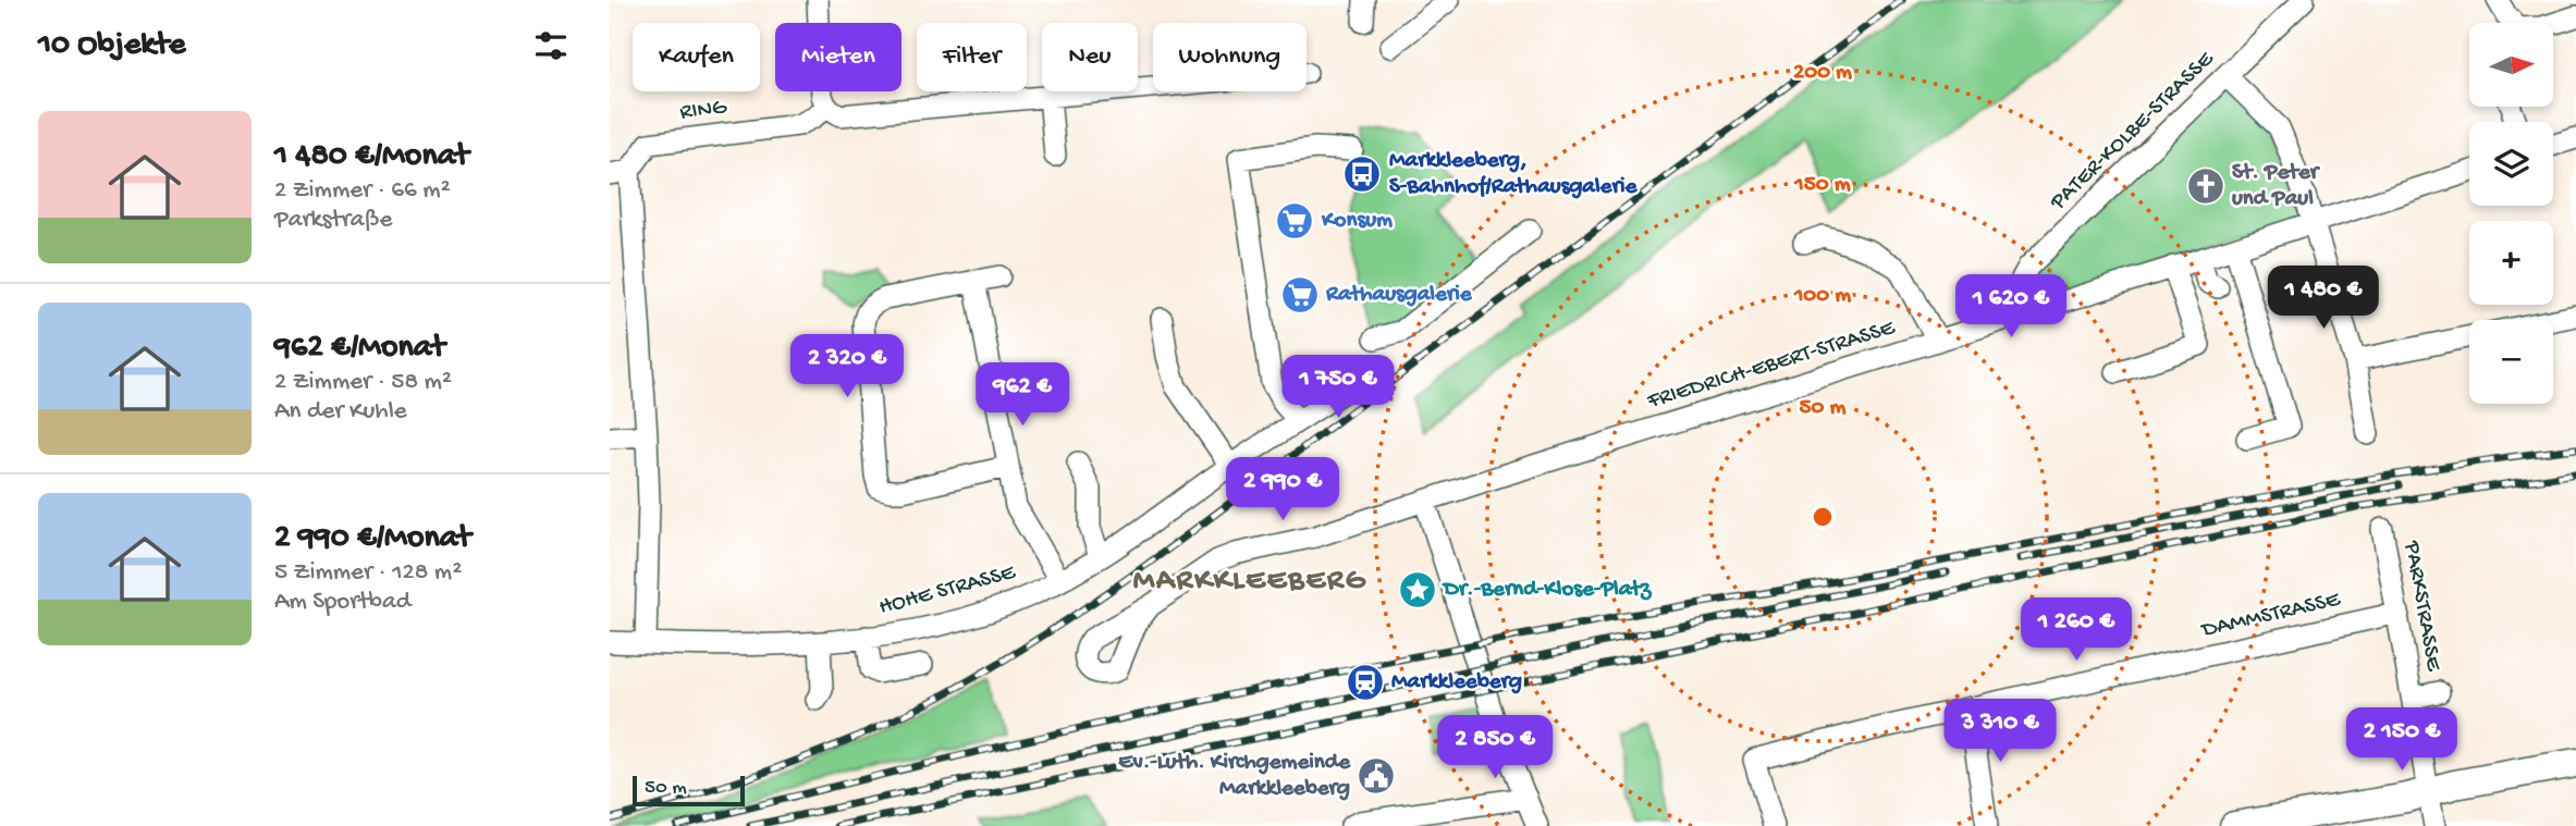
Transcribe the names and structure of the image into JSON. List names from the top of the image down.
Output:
{
  "streets": {
    "street": [
      "RING",
      "PATER-KOLBE-STRASSE",
      "FRIEDRICH-EBERT-STRASSE",
      "HOHE STRASSE",
      "PARKSTRASSE",
      "DAMMSTRASSE"
    ]
  },
  "crossings": [
    ["RING", "HOHE STRASSE"],
    ["PATER-KOLBE-STRASSE", "FRIEDRICH-EBERT-STRASSE"],
    ["PARKSTRASSE", "DAMMSTRASSE"]
  ],
  "districts": ["MARKKLEEBERG"],
  "places": {
    "bus stop": ["Markkleeberg, S-Bahnhof/Rathausgalerie"],
    "church": ["St. Peter und Paul"],
    "supermarket": ["Konsum", "Rathausgalerie"],
    "place": ["Dr.-Bernd-Klose-Platz"],
    "station": ["Markkleeberg"],
    "public building": ["Ev.-Luth. Kirchgemeinde Markkleeberg"]
  },
  "scale_bar": "50 m",
  "north": "right",
  "page": {
    "heading": "10 Objekte",
    "map_buttons": ["+", "−"],
    "chip": [
      "Kaufen",
      "Mieten",
      "Filter",
      "Neu",
      "Wohnung"
    ],
    "list": [
      {
        "name": "1 480 €/Monat",
        "note": "2 Zimmer · 66 m² · Parkstraße"
      },
      {
        "name": "962 €/Monat",
        "note": "2 Zimmer · 58 m² · An der Kuhle"
      },
      {
        "name": "2 990 €/Monat",
        "note": "5 Zimmer · 128 m² · Am Sportbad"
      }
    ],
    "price": [
      "1 480 €",
      "1 620 €",
      "2 320 €",
      "1 750 €",
      "962 €",
      "2 990 €",
      "1 260 €",
      "3 310 €",
      "2 150 €",
      "2 850 €"
    ],
    "scale": "50 m"
  },
  "rings": [
    "200 m",
    "150 m",
    "100 m",
    "50 m"
  ]
}
